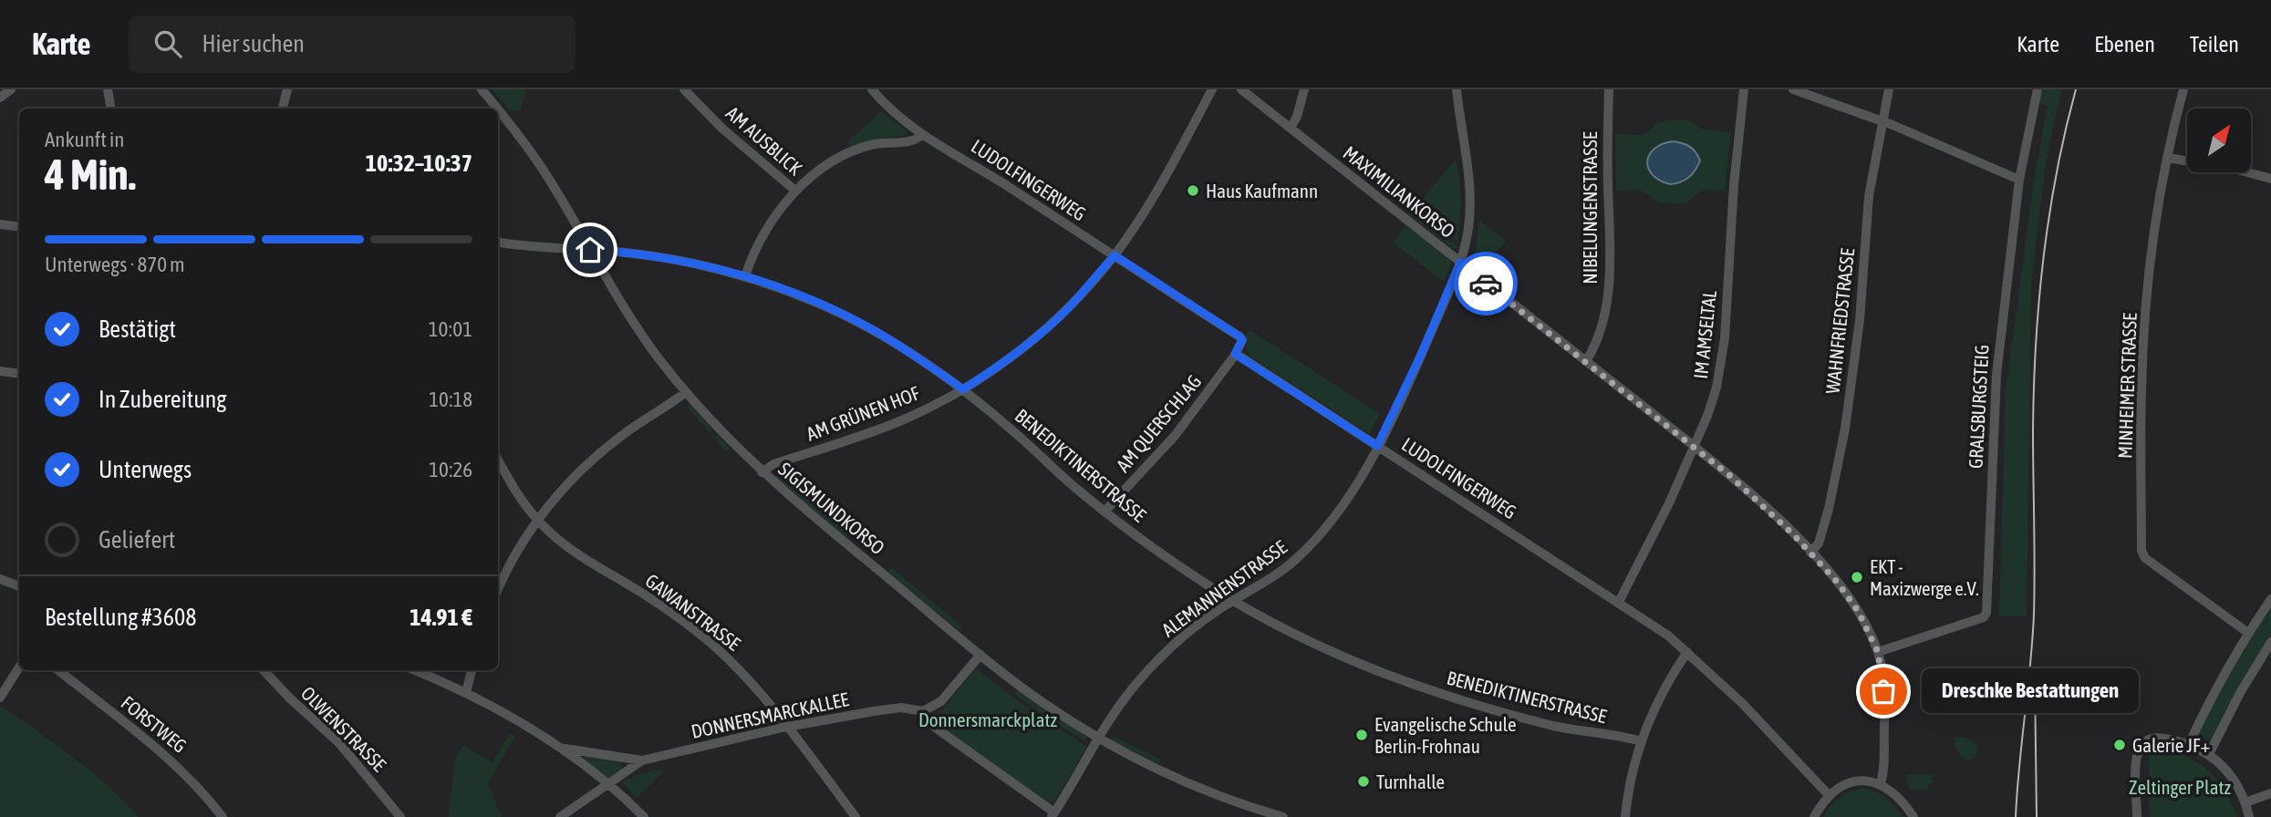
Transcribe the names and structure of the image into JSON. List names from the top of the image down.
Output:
{
  "streets": {
    "street": [
      "AM AUSBLICK",
      "LUDOLFINGERWEG",
      "MAXIMILIANKORSO",
      "NIBELUNGENSTRASSE",
      "WAHNFRIEDSTRASSE",
      "IM AMSELTAL",
      "MINHEIMER STRASSE",
      "GRALSBURGSTEIG",
      "AM GRÜNEN HOF",
      "AM QUERSCHLAG",
      "BENEDIKTINERSTRASSE",
      "SIGISMUNDKORSO",
      "ALEMANNENSTRASSE",
      "GAWANSTRASSE",
      "DONNERSMARCKALLEE",
      "FORSTWEG",
      "OLWENSTRASSE"
    ]
  },
  "crossings": [
    ["LUDOLFINGERWEG", "IM AMSELTAL"],
    ["LUDOLFINGERWEG", "AM GRÜNEN HOF"],
    ["LUDOLFINGERWEG", "AM QUERSCHLAG"],
    ["LUDOLFINGERWEG", "ALEMANNENSTRASSE"],
    ["MAXIMILIANKORSO", "NIBELUNGENSTRASSE"],
    ["MAXIMILIANKORSO", "WAHNFRIEDSTRASSE"],
    ["MAXIMILIANKORSO", "IM AMSELTAL"],
    ["MAXIMILIANKORSO", "GRALSBURGSTEIG"],
    ["MAXIMILIANKORSO", "ALEMANNENSTRASSE"],
    ["AM GRÜNEN HOF", "BENEDIKTINERSTRASSE"],
    ["AM GRÜNEN HOF", "SIGISMUNDKORSO"],
    ["AM QUERSCHLAG", "BENEDIKTINERSTRASSE"],
    ["BENEDIKTINERSTRASSE", "SIGISMUNDKORSO"],
    ["BENEDIKTINERSTRASSE", "ALEMANNENSTRASSE"],
    ["SIGISMUNDKORSO", "ALEMANNENSTRASSE"],
    ["GAWANSTRASSE", "DONNERSMARCKALLEE"]
  ],
  "parks": ["Donnersmarckplatz", "Zeltinger Platz"],
  "places": [
    "Haus Kaufmann",
    "EKT - Maxizwerge e.V.",
    "Dreschke Bestattungen",
    "Evangelische Schule Berlin-Frohnau",
    "Galerie JF+",
    "Turnhalle"
  ],
  "north": "top right",
  "page": {
    "header": "Karte",
    "search": "Hier suchen",
    "nav": ["Karte", "Ebenen", "Teilen"],
    "heading": ["4 Min.", "Ankunft in", "10:32–10:37"],
    "panel": ["Bestellung #3608", "14.91 €"],
    "bar": "Unterwegs · 870 m",
    "list": [
      ["Bestätigt", "10:01"],
      ["In Zubereitung", "10:18"],
      ["Unterwegs", "10:26"],
      "Geliefert"
    ],
    "bubble": "Dreschke Bestattungen"
  }
}
